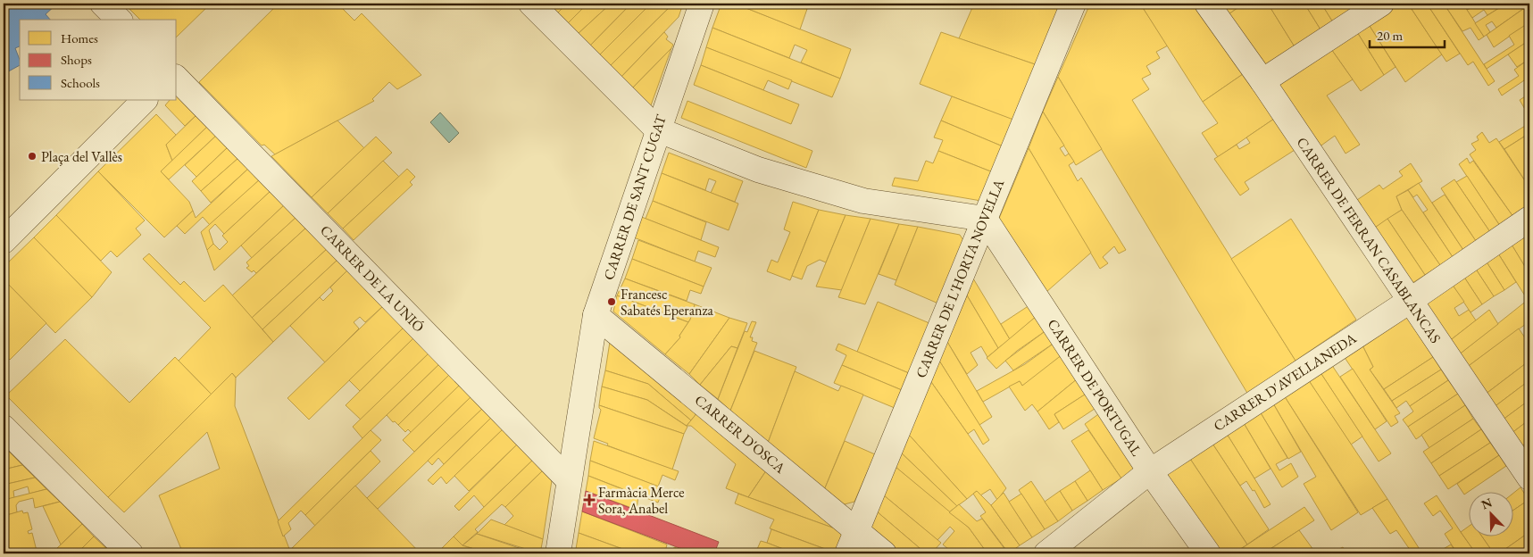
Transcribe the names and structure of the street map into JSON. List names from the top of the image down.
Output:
{
  "streets": {
    "street": [
      "CARRER DE SANT CUGAT",
      "CARRER DE FERRAN CASABLANCAS",
      "CARRER DE LA UNIÓ",
      "CARRER DE L'HORTA NOVELLA",
      "CARRER D'AVELLANEDA",
      "CARRER DE PORTUGAL",
      "CARRER D'OSCA"
    ]
  },
  "crossings": [
    ["CARRER DE SANT CUGAT", "CARRER DE LA UNIÓ"],
    ["CARRER DE SANT CUGAT", "CARRER D'OSCA"],
    ["CARRER DE FERRAN CASABLANCAS", "CARRER D'AVELLANEDA"],
    ["CARRER DE L'HORTA NOVELLA", "CARRER DE PORTUGAL"],
    ["CARRER DE L'HORTA NOVELLA", "CARRER D'OSCA"],
    ["CARRER D'AVELLANEDA", "CARRER DE PORTUGAL"]
  ],
  "places": {
    "other": ["Plaça del Vallès", "Francesc Sabatés Eperanza"],
    "health": ["Farmàcia Merce Sora, Anabel"]
  },
  "legend": ["Homes", "Shops", "Schools"],
  "scale_bar": "20 m",
  "north": "top left"
}
